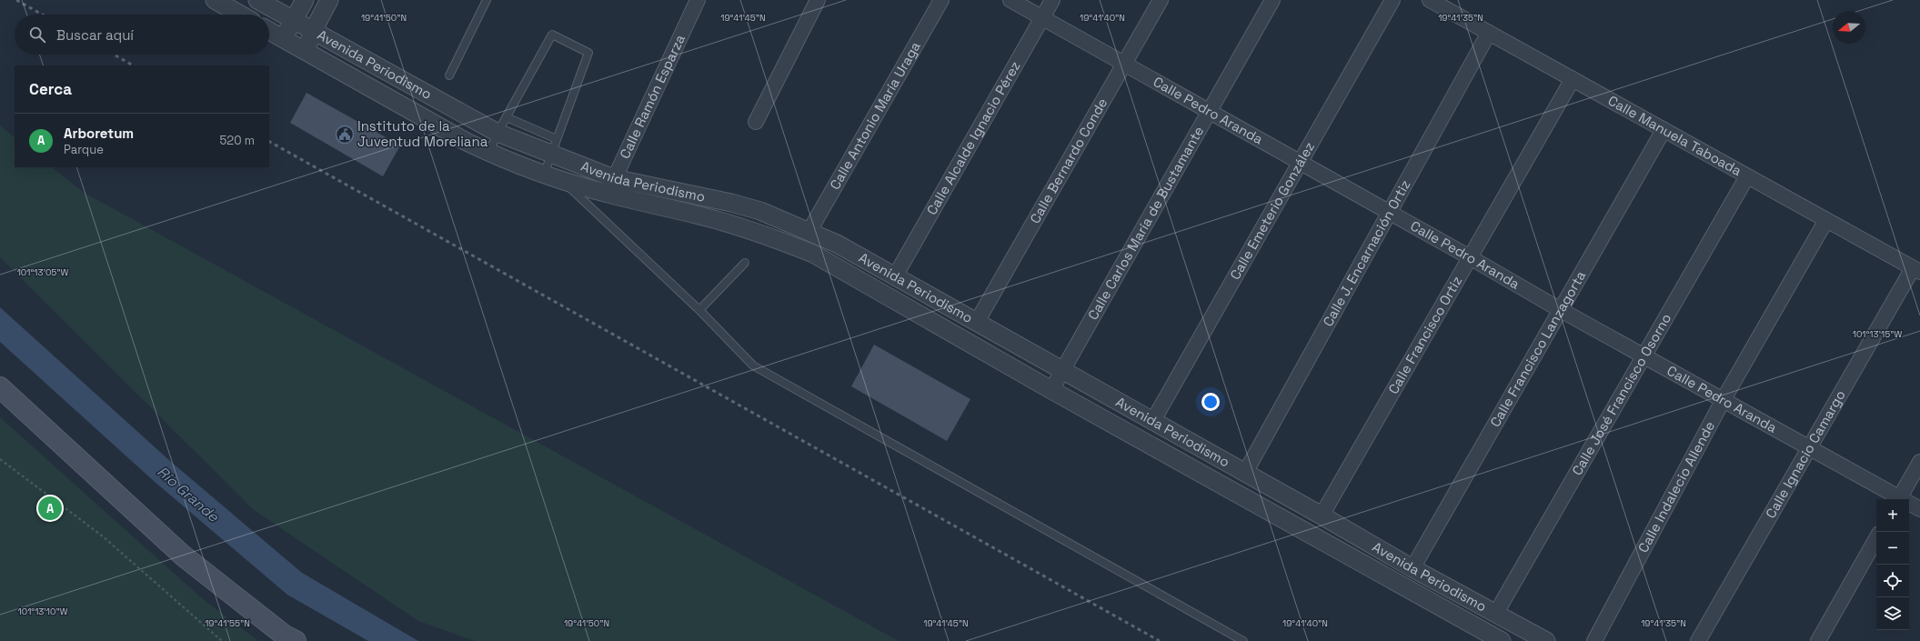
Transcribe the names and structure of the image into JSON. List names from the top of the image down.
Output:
{
  "streets": {
    "street": [
      "Avenida Periodismo",
      "Calle Ramón Esparza",
      "Calle Pedro Aranda",
      "Calle Antonio María Uraga",
      "Calle Manuela Taboada",
      "Calle Alcalde Ignacio Pérez",
      "Calle Bernardo Conde",
      "Calle Emeterio González",
      "Calle Carlos María de Bustamante",
      "Calle J. Encarnación Ortiz",
      "Calle Francisco Ortiz",
      "Calle Francisco Lanzagorta",
      "Calle José Francisco Osorno",
      "Calle Ignacio Camargo",
      "Calle Indalecio Allende"
    ]
  },
  "crossings": [
    ["Avenida Periodismo", "Calle Ramón Esparza"],
    ["Avenida Periodismo", "Calle Antonio María Uraga"],
    ["Avenida Periodismo", "Calle Alcalde Ignacio Pérez"],
    ["Avenida Periodismo", "Calle Bernardo Conde"],
    ["Avenida Periodismo", "Calle Emeterio González"],
    ["Avenida Periodismo", "Calle Carlos María de Bustamante"],
    ["Avenida Periodismo", "Calle J. Encarnación Ortiz"],
    ["Avenida Periodismo", "Calle Francisco Ortiz"],
    ["Avenida Periodismo", "Calle Francisco Lanzagorta"],
    ["Avenida Periodismo", "Calle José Francisco Osorno"],
    ["Calle Pedro Aranda", "Calle Alcalde Ignacio Pérez"],
    ["Calle Pedro Aranda", "Calle Bernardo Conde"],
    ["Calle Pedro Aranda", "Calle Emeterio González"],
    ["Calle Pedro Aranda", "Calle Carlos María de Bustamante"],
    ["Calle Pedro Aranda", "Calle J. Encarnación Ortiz"],
    ["Calle Pedro Aranda", "Calle Francisco Ortiz"],
    ["Calle Pedro Aranda", "Calle Francisco Lanzagorta"],
    ["Calle Pedro Aranda", "Calle José Francisco Osorno"],
    ["Calle Pedro Aranda", "Calle Ignacio Camargo"],
    ["Calle Pedro Aranda", "Calle Indalecio Allende"],
    ["Calle Manuela Taboada", "Calle J. Encarnación Ortiz"],
    ["Calle Manuela Taboada", "Calle Francisco Ortiz"],
    ["Calle Manuela Taboada", "Calle Francisco Lanzagorta"],
    ["Calle Manuela Taboada", "Calle José Francisco Osorno"],
    ["Calle Manuela Taboada", "Calle Ignacio Camargo"],
    ["Calle Manuela Taboada", "Calle Indalecio Allende"]
  ],
  "water": ["Río Grande"],
  "places": {
    "public building": ["Instituto de la Juventud Moreliana"]
  },
  "north": "left",
  "page": {
    "search": "Buscar aquí",
    "heading": "Cerca",
    "list": [
      {
        "mark": "A",
        "name": "Arboretum",
        "note": "Parque",
        "value": "520 m"
      }
    ],
    "pins": "A",
    "map_buttons": ["+", "−"]
  },
  "coordinates": [
    "19°41'50\"N",
    "19°41'45\"N",
    "19°41'40\"N",
    "19°41'35\"N",
    "101°13'05\"W",
    "101°13'15\"W",
    "101°13'10\"W",
    "19°41'55\"N"
  ]
}
